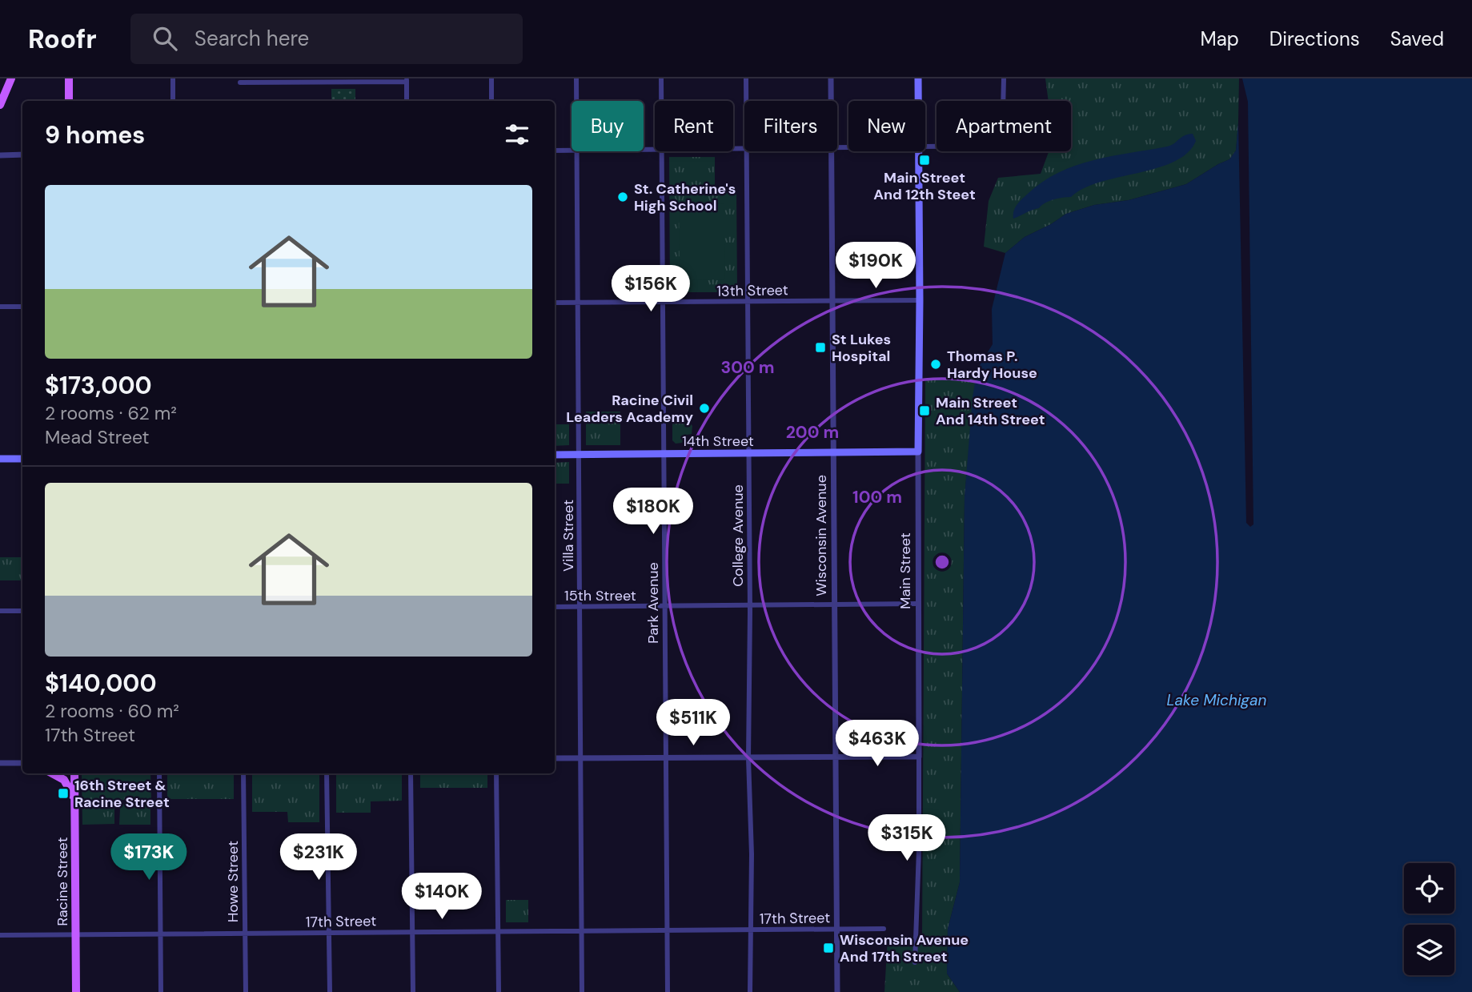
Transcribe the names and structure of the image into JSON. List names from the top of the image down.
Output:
{
  "streets": {
    "main road": ["14th Street", "Main Street", "Racine Street"],
    "street": [
      "13th Street",
      "Villa Street",
      "College Avenue",
      "Wisconsin Avenue",
      "15th Street",
      "Park Avenue",
      "Howe Street",
      "17th Street"
    ]
  },
  "crossings": [
    ["13th Street", "Villa Street"],
    ["13th Street", "College Avenue"],
    ["13th Street", "Wisconsin Avenue"],
    ["13th Street", "Main Street"],
    ["13th Street", "Park Avenue"],
    ["14th Street", "Villa Street"],
    ["14th Street", "College Avenue"],
    ["14th Street", "Wisconsin Avenue"],
    ["14th Street", "Main Street"],
    ["14th Street", "Park Avenue"],
    ["Villa Street", "15th Street"],
    ["Villa Street", "17th Street"],
    ["College Avenue", "15th Street"],
    ["College Avenue", "17th Street"],
    ["Wisconsin Avenue", "15th Street"],
    ["Wisconsin Avenue", "17th Street"],
    ["Main Street", "15th Street"],
    ["15th Street", "Park Avenue"],
    ["Park Avenue", "17th Street"],
    ["Racine Street", "17th Street"],
    ["Howe Street", "17th Street"]
  ],
  "water": ["Lake Michigan"],
  "places": {
    "transit": [
      "Main Street And 12th Steet",
      "St Lukes Hospital",
      "Main Street And 14th Street",
      "16th Street & Racine Street",
      "Wisconsin Avenue And 17th Street"
    ],
    "other": ["St. Catherine's High School", "Thomas P. Hardy House", "Racine Civil Leaders Academy"]
  },
  "page": {
    "header": "Roofr",
    "search": "Search here",
    "nav": ["Map", "Directions", "Saved"],
    "chip": [
      "Buy",
      "Rent",
      "Filters",
      "New",
      "Apartment"
    ],
    "heading": "9 homes",
    "list": [
      {
        "name": "$173,000",
        "note": "2 rooms · 62 m² · Mead Street"
      },
      {
        "name": "$140,000",
        "note": "2 rooms · 60 m² · 17th Street"
      }
    ],
    "price": [
      "$190K",
      "$156K",
      "$180K",
      "$511K",
      "$463K",
      "$315K",
      "$173K",
      "$231K",
      "$140K"
    ]
  },
  "rings": ["300 m", "200 m", "100 m"]
}
